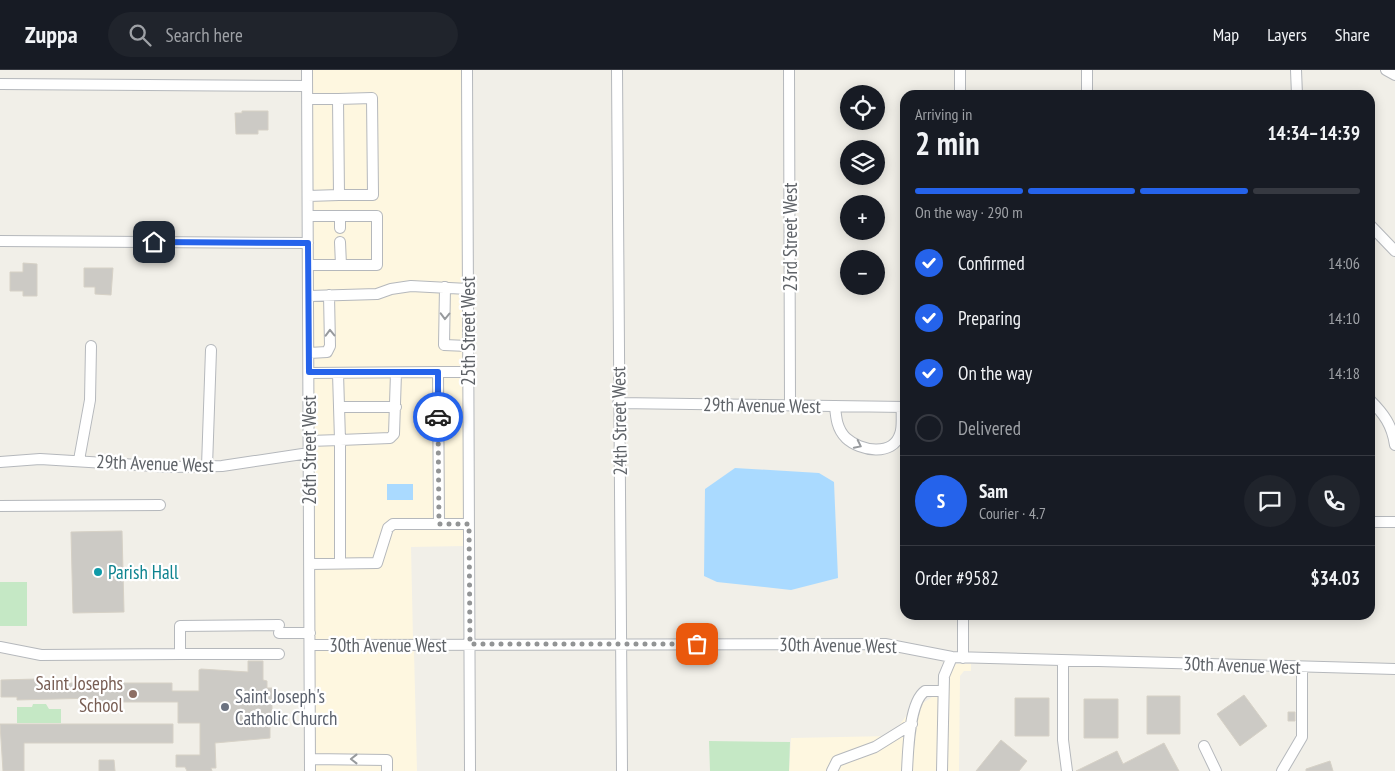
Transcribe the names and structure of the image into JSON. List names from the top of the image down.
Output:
{
  "streets": {
    "street": [
      "23rd Street West",
      "25th Street West",
      "29th Avenue West",
      "24th Street West",
      "26th Street West",
      "30th Avenue West"
    ]
  },
  "crossings": [
    ["23rd Street West", "29th Avenue West"],
    ["25th Street West", "30th Avenue West"],
    ["29th Avenue West", "24th Street West"],
    ["29th Avenue West", "26th Street West"],
    ["24th Street West", "30th Avenue West"],
    ["26th Street West", "30th Avenue West"]
  ],
  "places": ["Parish Hall", "Saint Josephs School", "Saint Joseph's Catholic Church"],
  "page": {
    "header": "Zuppa",
    "search": "Search here",
    "nav": ["Map", "Layers", "Share"],
    "map_buttons": ["+", "−"],
    "heading": ["2 min", "Arriving in", "14:34–14:39"],
    "panel": [
      "Sam",
      "Courier · 4.7",
      "Order #9582",
      "$34.03"
    ],
    "bar": "On the way · 290 m",
    "list": [
      ["Confirmed", "14:06"],
      ["Preparing", "14:10"],
      ["On the way", "14:18"],
      "Delivered"
    ],
    "round": "S"
  }
}
